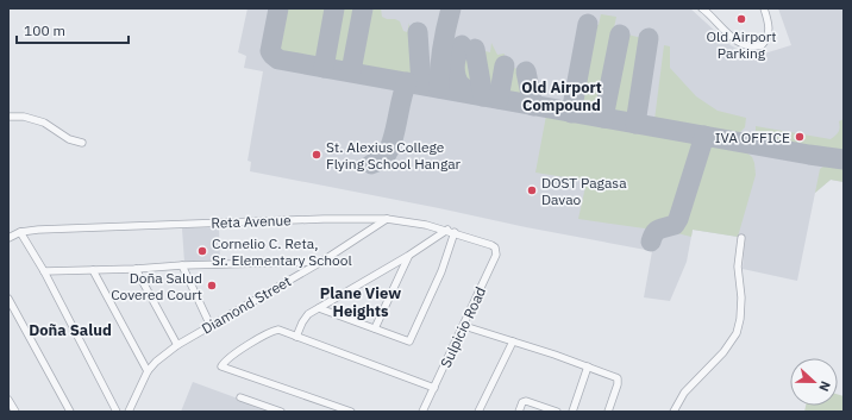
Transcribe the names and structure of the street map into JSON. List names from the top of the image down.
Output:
{
  "streets": {
    "street": ["Reta Avenue", "Diamond Street", "Sulpicio Road"]
  },
  "crossings": [
    ["Reta Avenue", "Diamond Street"],
    ["Reta Avenue", "Sulpicio Road"]
  ],
  "districts": ["Old Airport Compound", "Plane View Heights", "Doña Salud"],
  "places": [
    "Old Airport Parking",
    "IVA OFFICE",
    "St. Alexius College Flying School Hangar",
    "DOST Pagasa Davao",
    "Cornelio C. Reta, Sr. Elementary School",
    "Doña Salud Covered Court"
  ],
  "scale_bar": "100 m",
  "north": "right"
}
